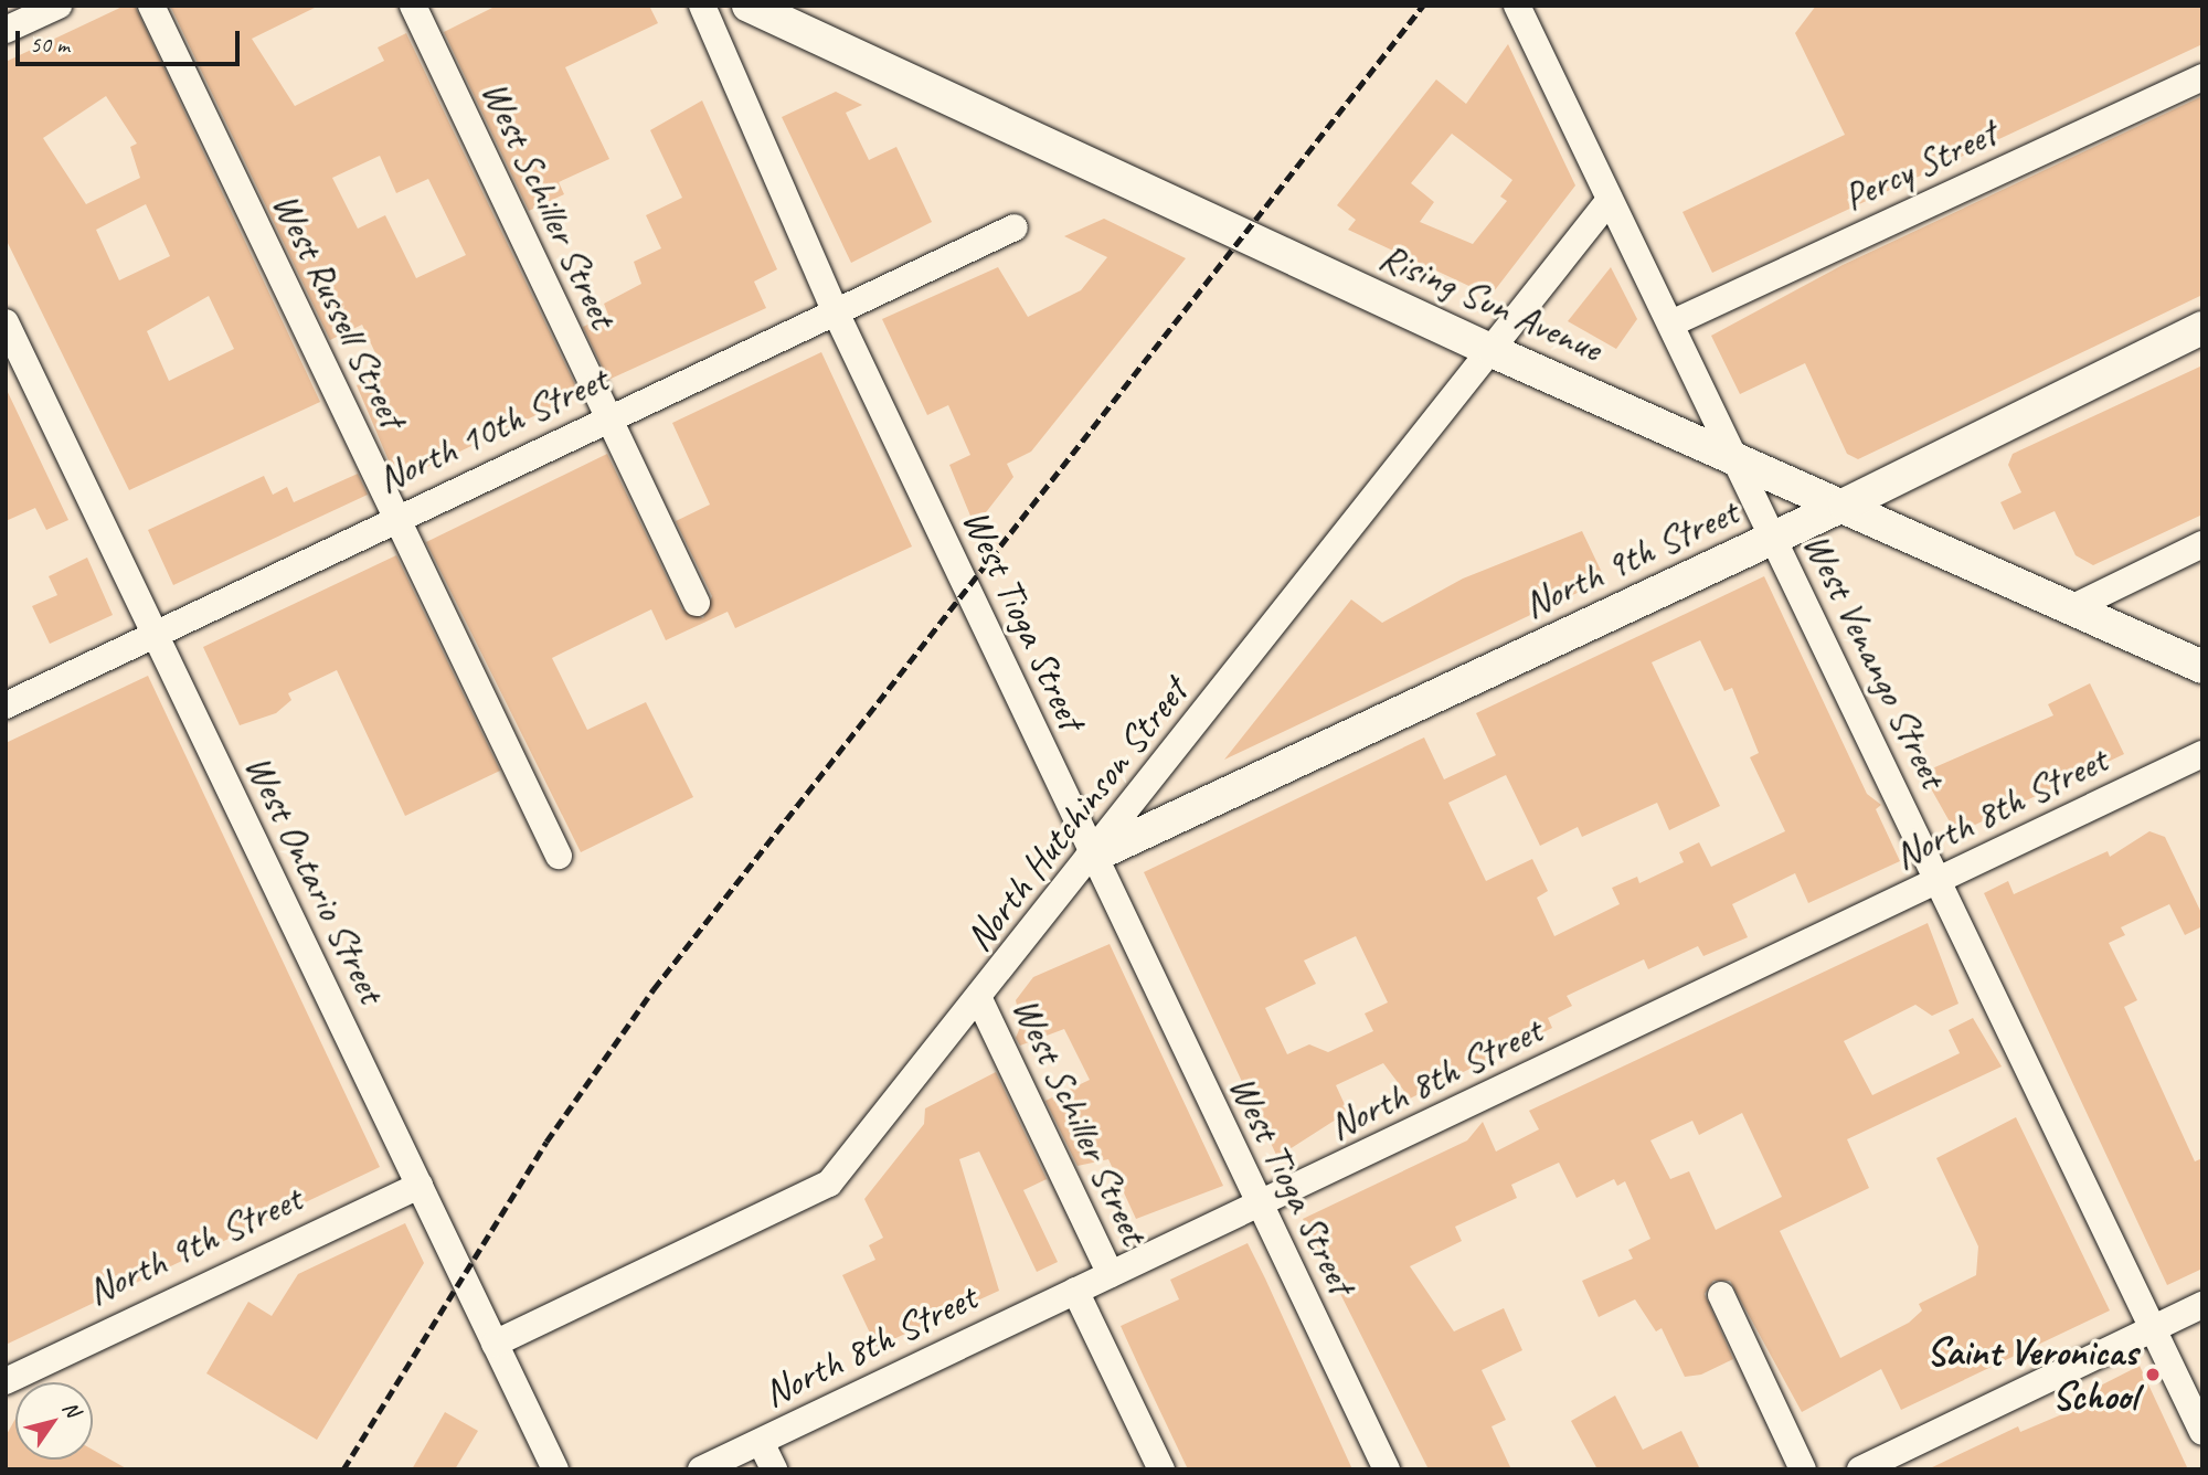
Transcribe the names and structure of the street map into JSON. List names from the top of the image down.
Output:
{
  "streets": {
    "street": [
      "Percy Street",
      "West Schiller Street",
      "Rising Sun Avenue",
      "West Russell Street",
      "North 10th Street",
      "North 9th Street",
      "West Tioga Street",
      "West Venango Street",
      "North 8th Street",
      "North Hutchinson Street",
      "West Ontario Street"
    ]
  },
  "crossings": [
    ["Percy Street", "West Venango Street"],
    ["West Schiller Street", "North 10th Street"],
    ["West Schiller Street", "North 8th Street"],
    ["West Schiller Street", "North Hutchinson Street"],
    ["Rising Sun Avenue", "North 9th Street"],
    ["Rising Sun Avenue", "West Venango Street"],
    ["Rising Sun Avenue", "North Hutchinson Street"],
    ["West Russell Street", "North 10th Street"],
    ["North 10th Street", "West Tioga Street"],
    ["North 10th Street", "West Ontario Street"],
    ["North 9th Street", "West Tioga Street"],
    ["North 9th Street", "West Venango Street"],
    ["North 9th Street", "North Hutchinson Street"],
    ["North 9th Street", "West Ontario Street"],
    ["West Tioga Street", "North 8th Street"],
    ["West Tioga Street", "North Hutchinson Street"],
    ["West Venango Street", "North 8th Street"],
    ["West Venango Street", "North Hutchinson Street"],
    ["North Hutchinson Street", "West Ontario Street"]
  ],
  "places": ["Saint Veronicas School"],
  "scale_bar": "50 m",
  "north": "top right"
}
